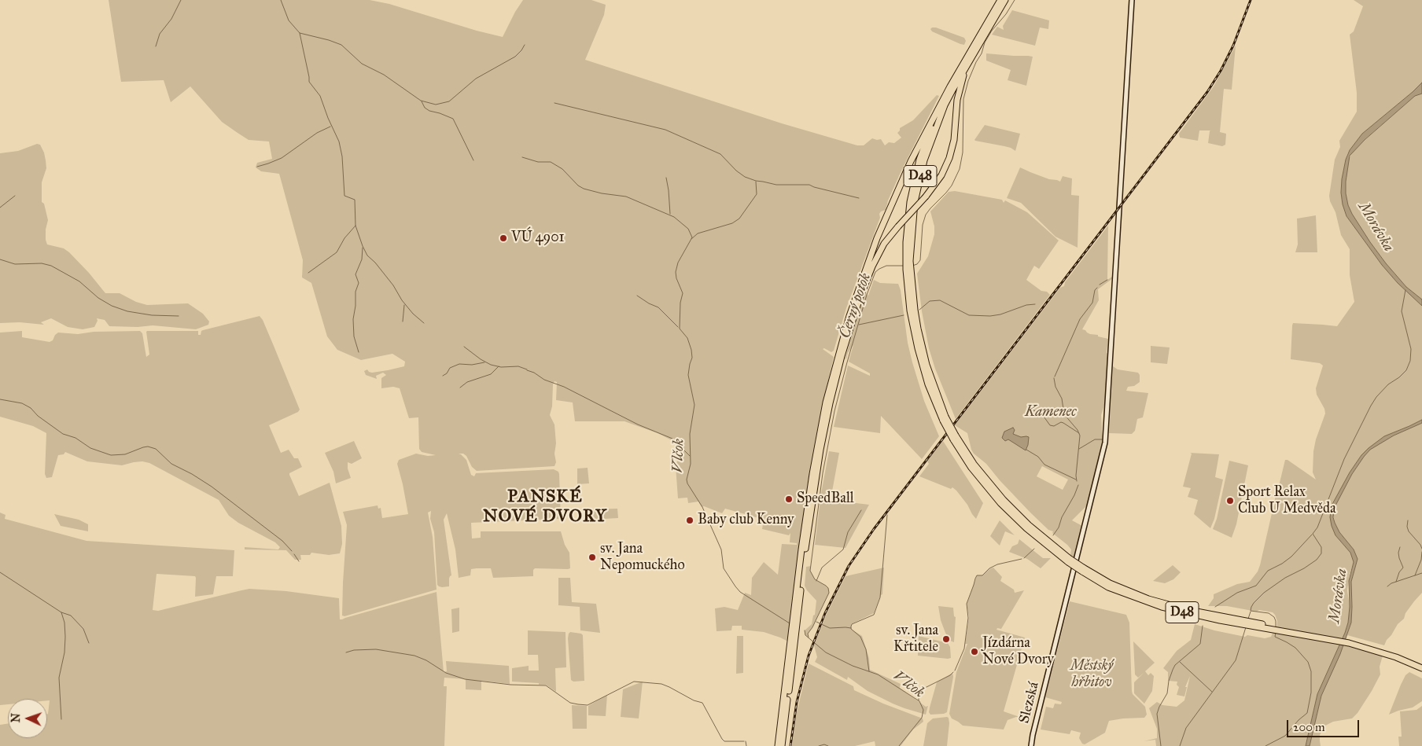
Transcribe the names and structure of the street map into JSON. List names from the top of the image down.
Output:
{
  "streets": {
    "highway": ["D48"],
    "main road": ["Slezská"]
  },
  "districts": ["PANSKÉ NOVÉ DVORY"],
  "water": ["Morávka", "Černý potok", "Vlčok"],
  "parks": ["Kamenec", "Městský hřbitov"],
  "places": [
    "VÚ 4901",
    "SpeedBall",
    "Sport Relax Club U Medvěda",
    "Baby club Kenny",
    "sv. Jana Nepomuckého",
    "sv. Jana Křtitele",
    "Jízdárna Nové Dvory"
  ],
  "scale_bar": "200 m",
  "north": "left"
}
